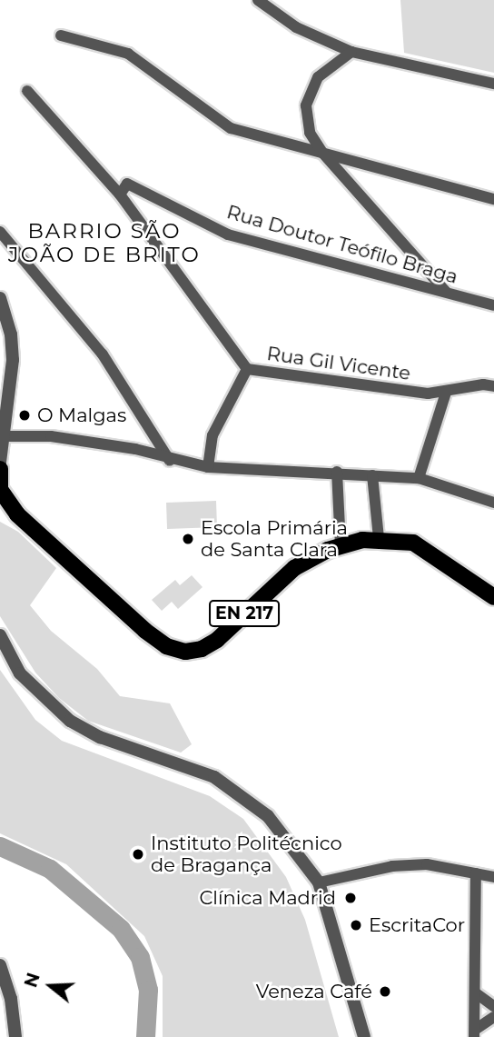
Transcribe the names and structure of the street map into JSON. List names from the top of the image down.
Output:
{
  "streets": {
    "main road": ["EN 217"],
    "street": ["Rua Doutor Teófilo Braga", "Rua Gil Vicente"]
  },
  "districts": ["BARRIO SÃO JOÃO DE BRITO"],
  "places": [
    "O Malgas",
    "Escola Primária de Santa Clara",
    "Instituto Politécnico de Bragança",
    "Clínica Madrid",
    "EscritaCor",
    "Veneza Café"
  ],
  "north": "left"
}
